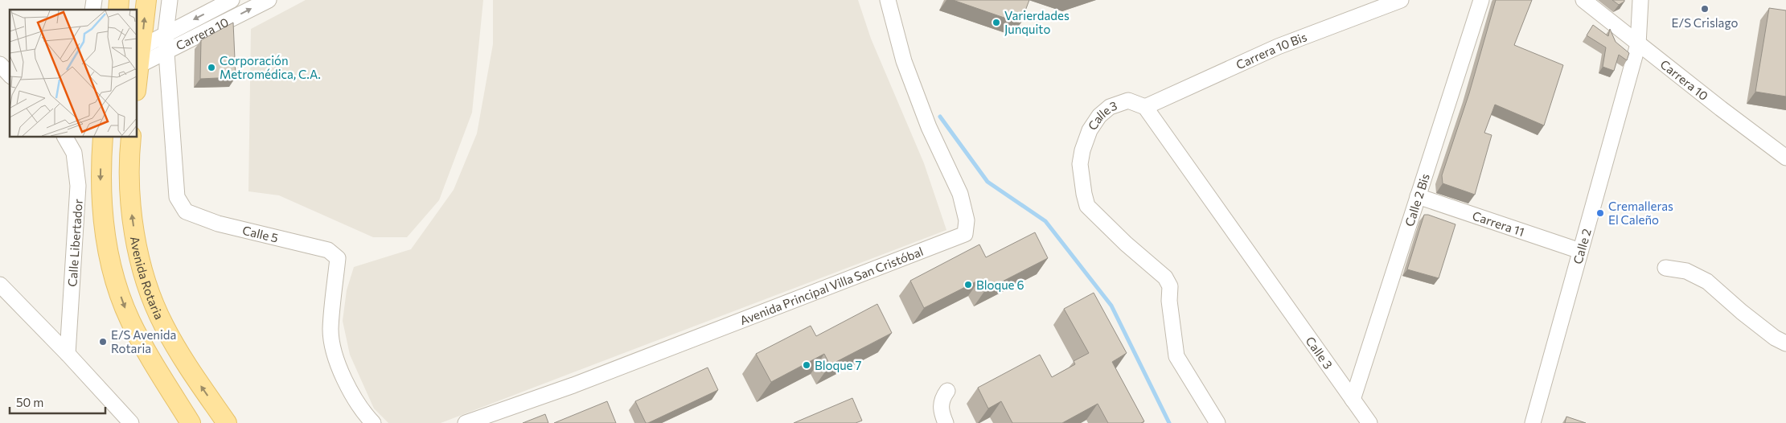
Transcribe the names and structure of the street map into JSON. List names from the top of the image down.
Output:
{
  "streets": {
    "main road": ["Avenida Rotaria"],
    "street": [
      "Carrera 10",
      "Carrera 10 Bis",
      "Calle 3",
      "Calle 2 Bis",
      "Carrera 11",
      "Calle 5",
      "Calle Libertador",
      "Calle 2",
      "Avenida Principal Villa San Cristóbal"
    ]
  },
  "crossings": [
    ["Carrera 10", "Calle 5"],
    ["Carrera 10", "Calle 2"],
    ["Carrera 10 Bis", "Calle 3"],
    ["Calle 3", "Calle 2 Bis"],
    ["Calle 2 Bis", "Carrera 11"],
    ["Carrera 11", "Calle 2"]
  ],
  "places": [
    "E/S Crislago",
    "Varierdades Junquito",
    "Corporación Metromédica, C.A.",
    "Cremalleras El Caleño",
    "Bloque 6",
    "E/S Avenida Rotaria",
    "Bloque 7"
  ],
  "scale_bar": "50 m"
}
